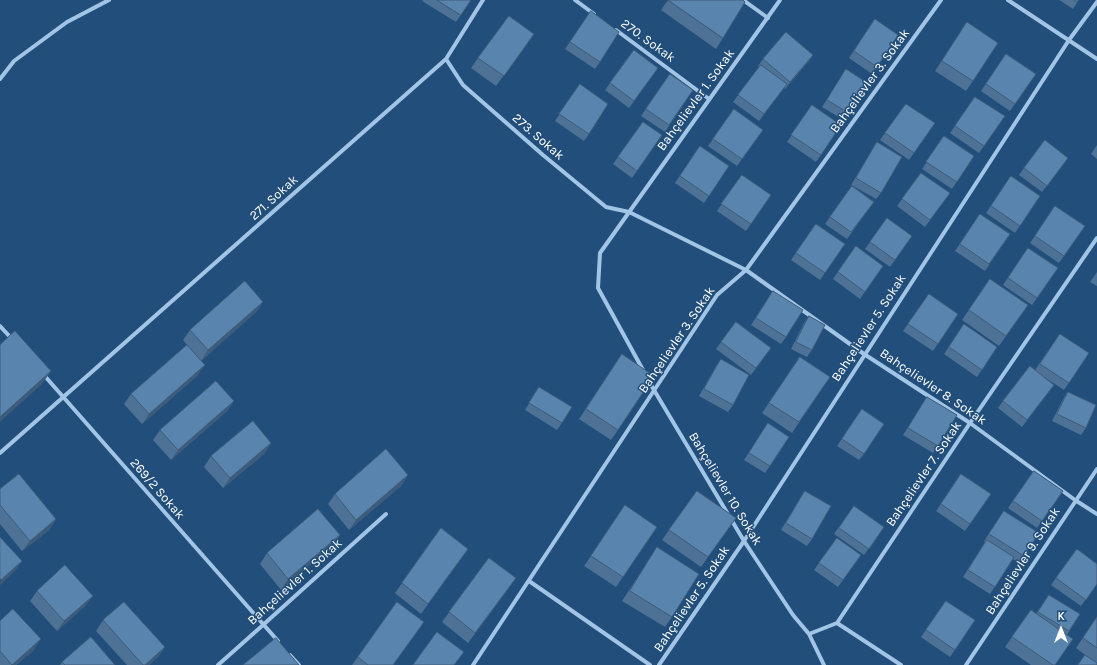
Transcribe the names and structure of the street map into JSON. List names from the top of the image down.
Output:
{
  "streets": {
    "street": [
      "270. Sokak",
      "Bahçelievler 3. Sokak",
      "Bahçelievler 1. Sokak",
      "273. Sokak",
      "271. Sokak",
      "Bahçelievler 5. Sokak",
      "Bahçelievler 8. Sokak",
      "Bahçelievler 7. Sokak",
      "269/2 Sokak",
      "Bahçelievler 10. Sokak",
      "Bahçelievler 9. Sokak"
    ]
  },
  "crossings": [
    ["270. Sokak", "Bahçelievler 1. Sokak"],
    ["Bahçelievler 3. Sokak", "Bahçelievler 8. Sokak"],
    ["Bahçelievler 3. Sokak", "Bahçelievler 10. Sokak"],
    ["Bahçelievler 1. Sokak", "273. Sokak"],
    ["Bahçelievler 1. Sokak", "Bahçelievler 8. Sokak"],
    ["Bahçelievler 1. Sokak", "269/2 Sokak"],
    ["273. Sokak", "271. Sokak"],
    ["273. Sokak", "Bahçelievler 8. Sokak"],
    ["271. Sokak", "269/2 Sokak"],
    ["Bahçelievler 5. Sokak", "Bahçelievler 8. Sokak"],
    ["Bahçelievler 5. Sokak", "Bahçelievler 10. Sokak"],
    ["Bahçelievler 8. Sokak", "Bahçelievler 7. Sokak"],
    ["Bahçelievler 8. Sokak", "Bahçelievler 9. Sokak"]
  ],
  "north": "top"
}
